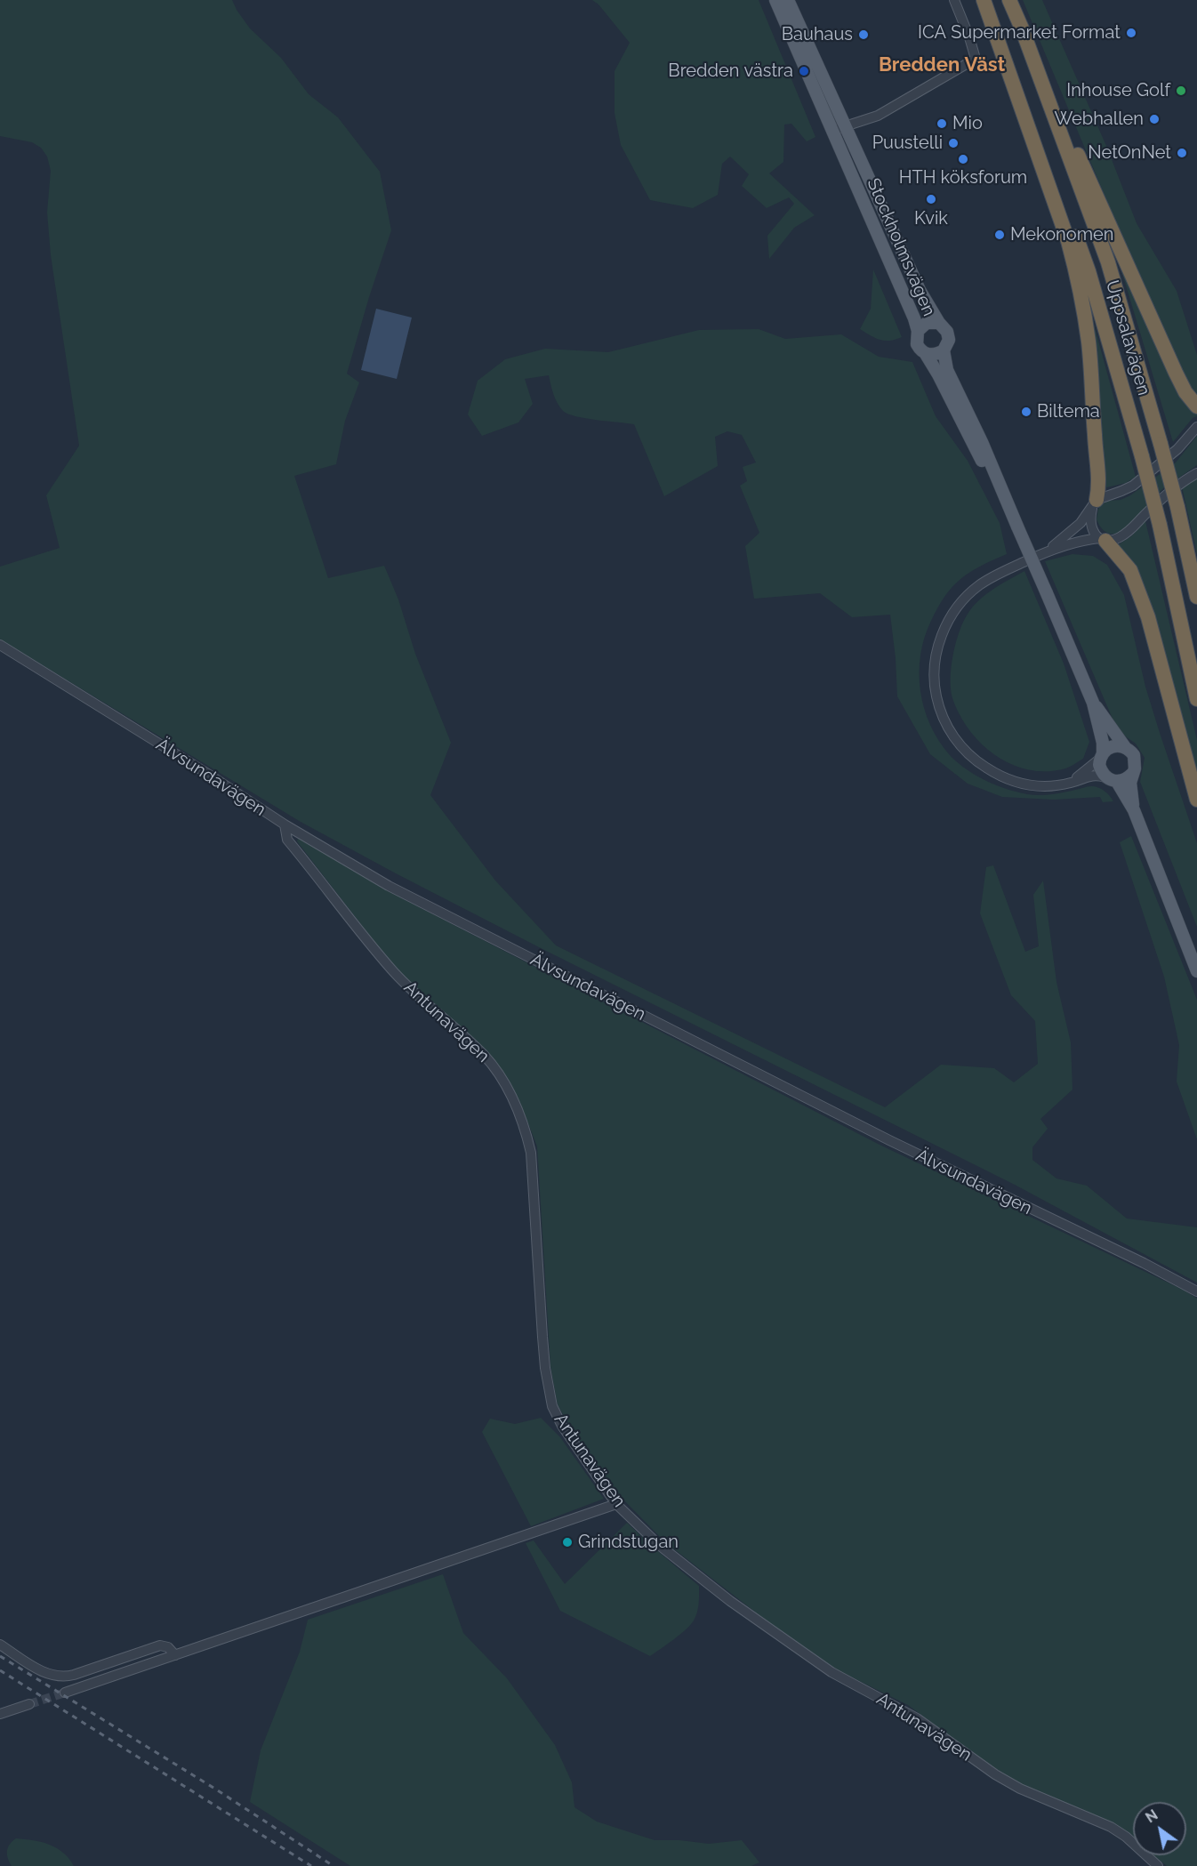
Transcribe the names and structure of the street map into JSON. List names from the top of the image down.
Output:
{
  "streets": {
    "highway": ["Uppsalavägen"],
    "main road": ["Stockholmsvägen"],
    "street": ["Älvsundavägen", "Antunavägen"]
  },
  "crossings": [
    ["Älvsundavägen", "Antunavägen"]
  ],
  "districts": ["Bredden Väst"],
  "places": [
    "ICA Supermarket Format",
    "Bauhaus",
    "Bredden västra",
    "Inhouse Golf",
    "Webhallen",
    "Mio",
    "Puustelli",
    "NetOnNet",
    "HTH köksforum",
    "Kvik",
    "Mekonomen",
    "Biltema",
    "Grindstugan"
  ],
  "north": "top left"
}
